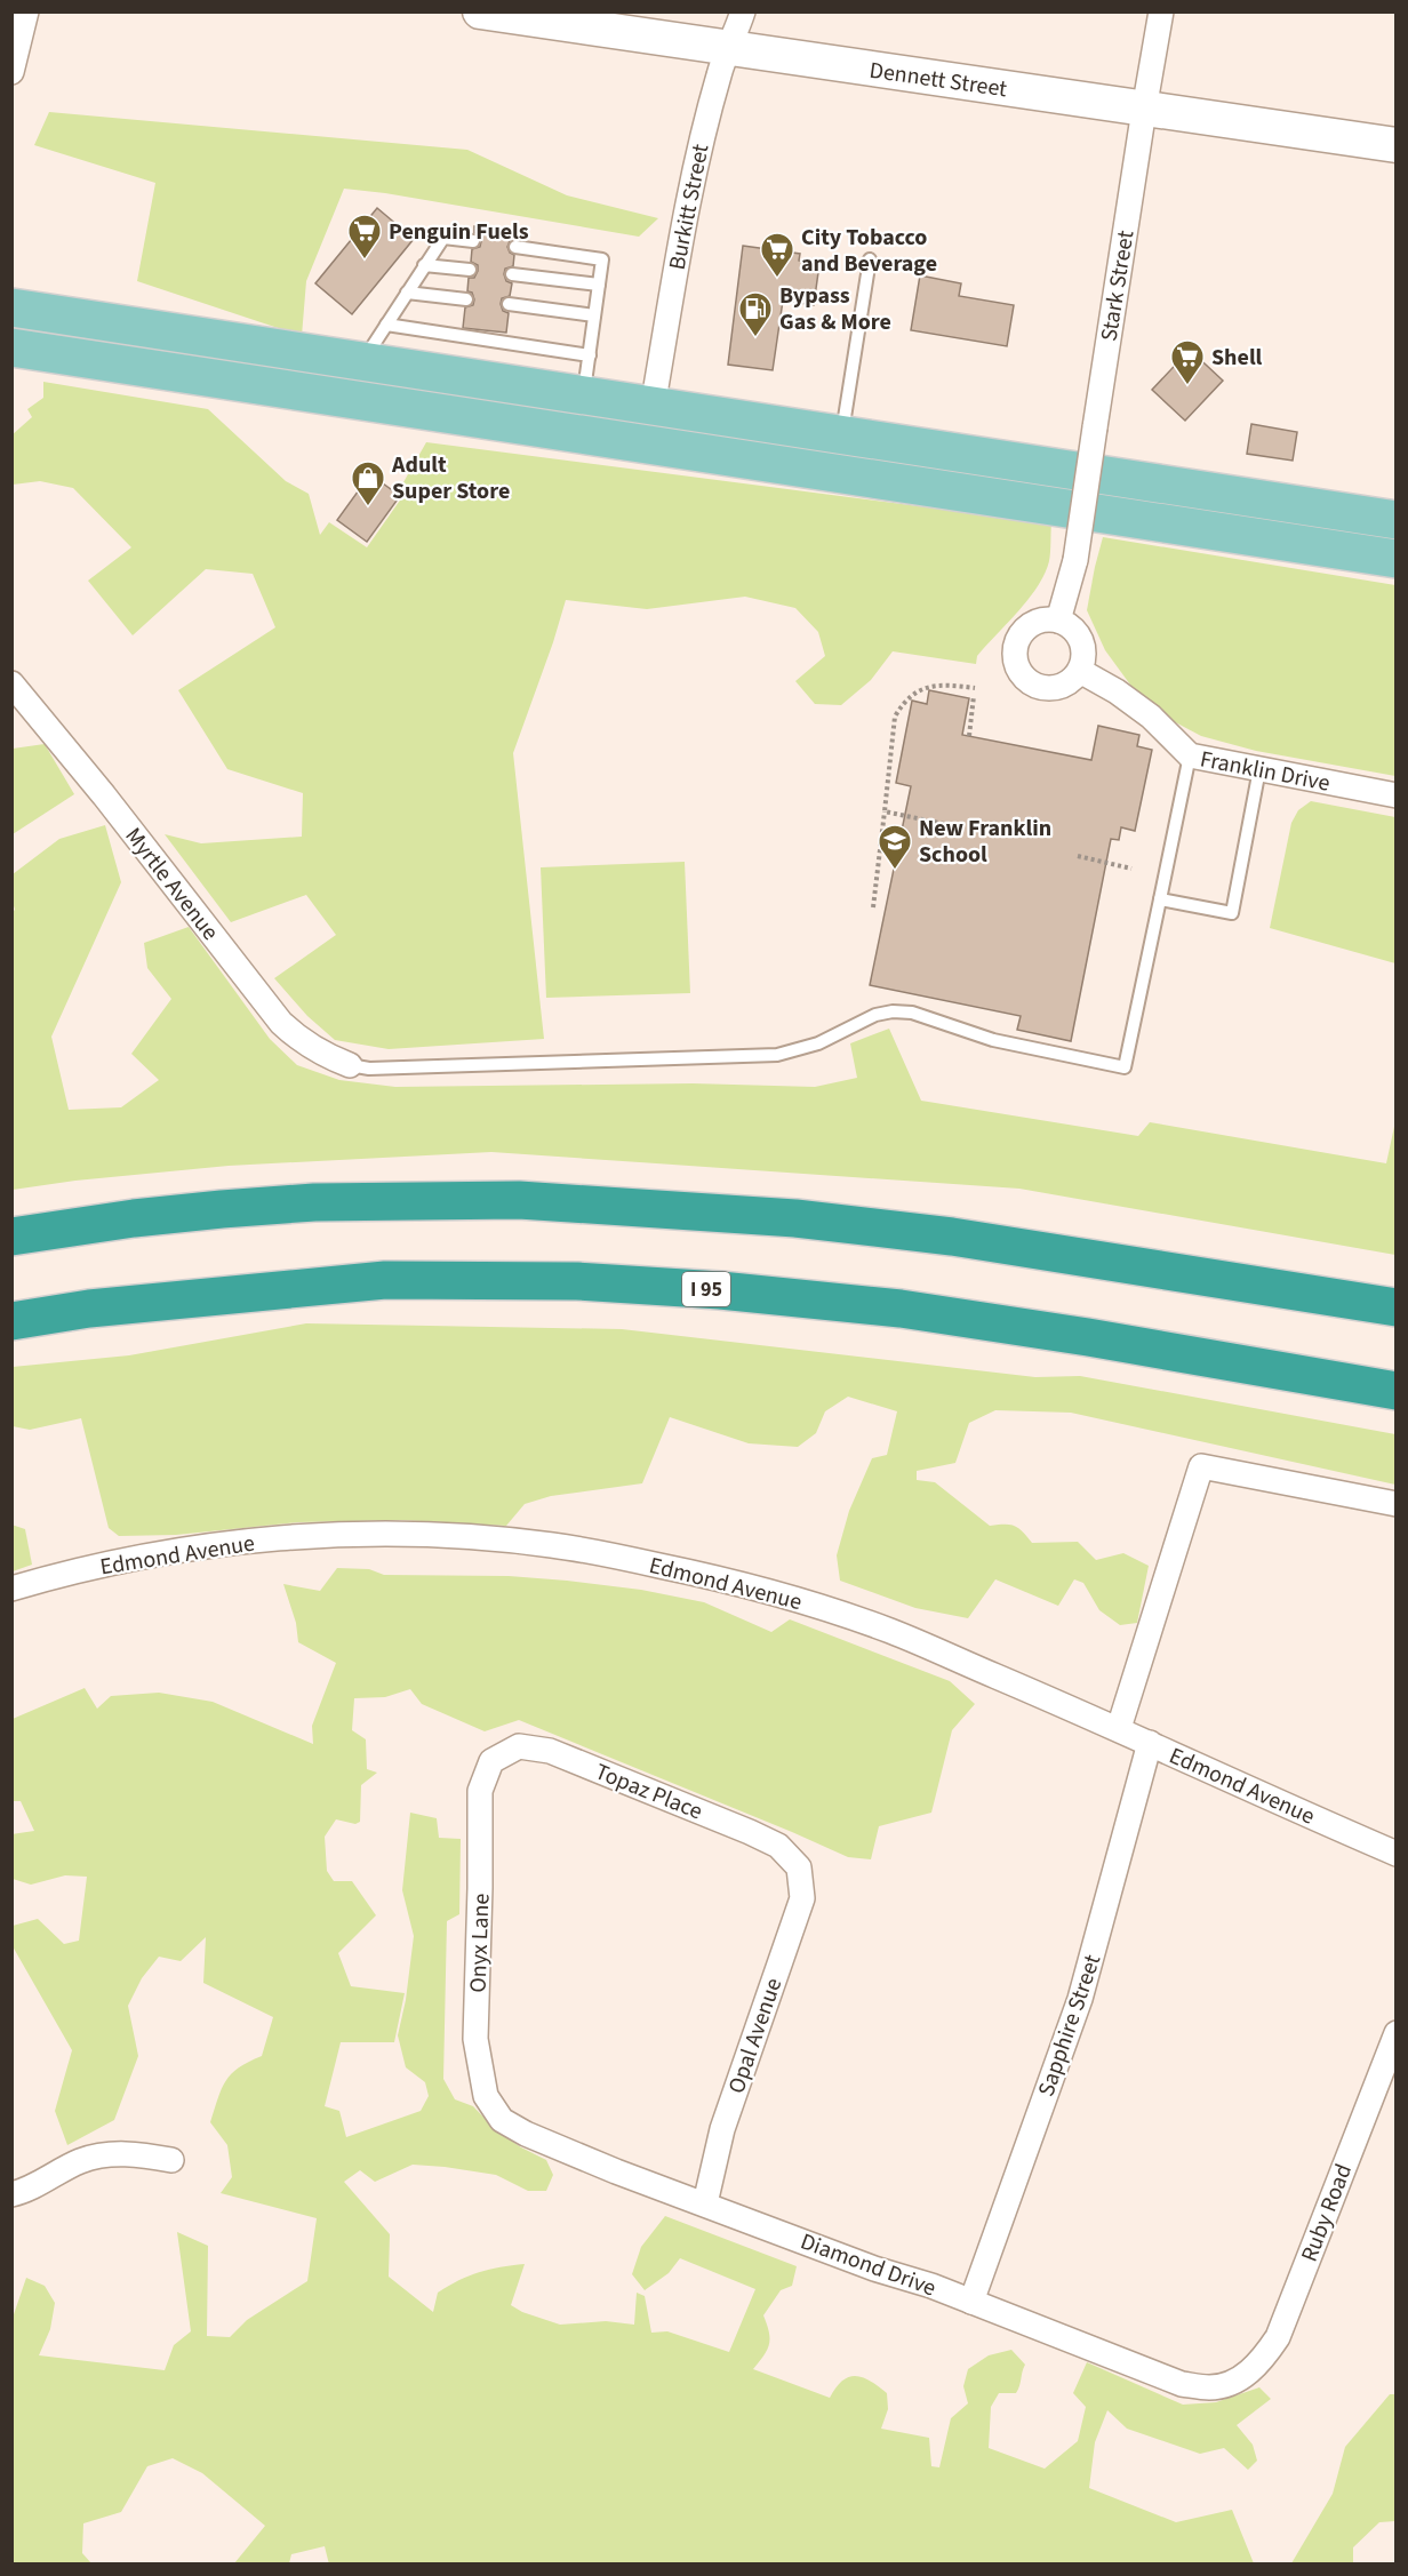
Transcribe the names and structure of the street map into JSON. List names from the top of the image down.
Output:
{
  "streets": {
    "highway": ["I 95"],
    "street": [
      "Dennett Street",
      "Burkitt Street",
      "Stark Street",
      "Franklin Drive",
      "Myrtle Avenue",
      "Edmond Avenue",
      "Topaz Place",
      "Onyx Lane",
      "Sapphire Street",
      "Opal Avenue",
      "Ruby Road",
      "Diamond Drive"
    ]
  },
  "crossings": [
    ["Dennett Street", "Burkitt Street"],
    ["Dennett Street", "Stark Street"],
    ["Stark Street", "Franklin Drive"],
    ["Edmond Avenue", "Sapphire Street"],
    ["Topaz Place", "Onyx Lane"],
    ["Topaz Place", "Opal Avenue"],
    ["Onyx Lane", "Diamond Drive"],
    ["Sapphire Street", "Diamond Drive"],
    ["Opal Avenue", "Diamond Drive"],
    ["Ruby Road", "Diamond Drive"]
  ],
  "places": {
    "supermarket": ["Penguin Fuels", "City Tobacco and Beverage", "Shell"],
    "fuel station": ["Bypass Gas & More"],
    "shop": ["Adult Super Store"],
    "school or university": ["New Franklin School"]
  }
}
